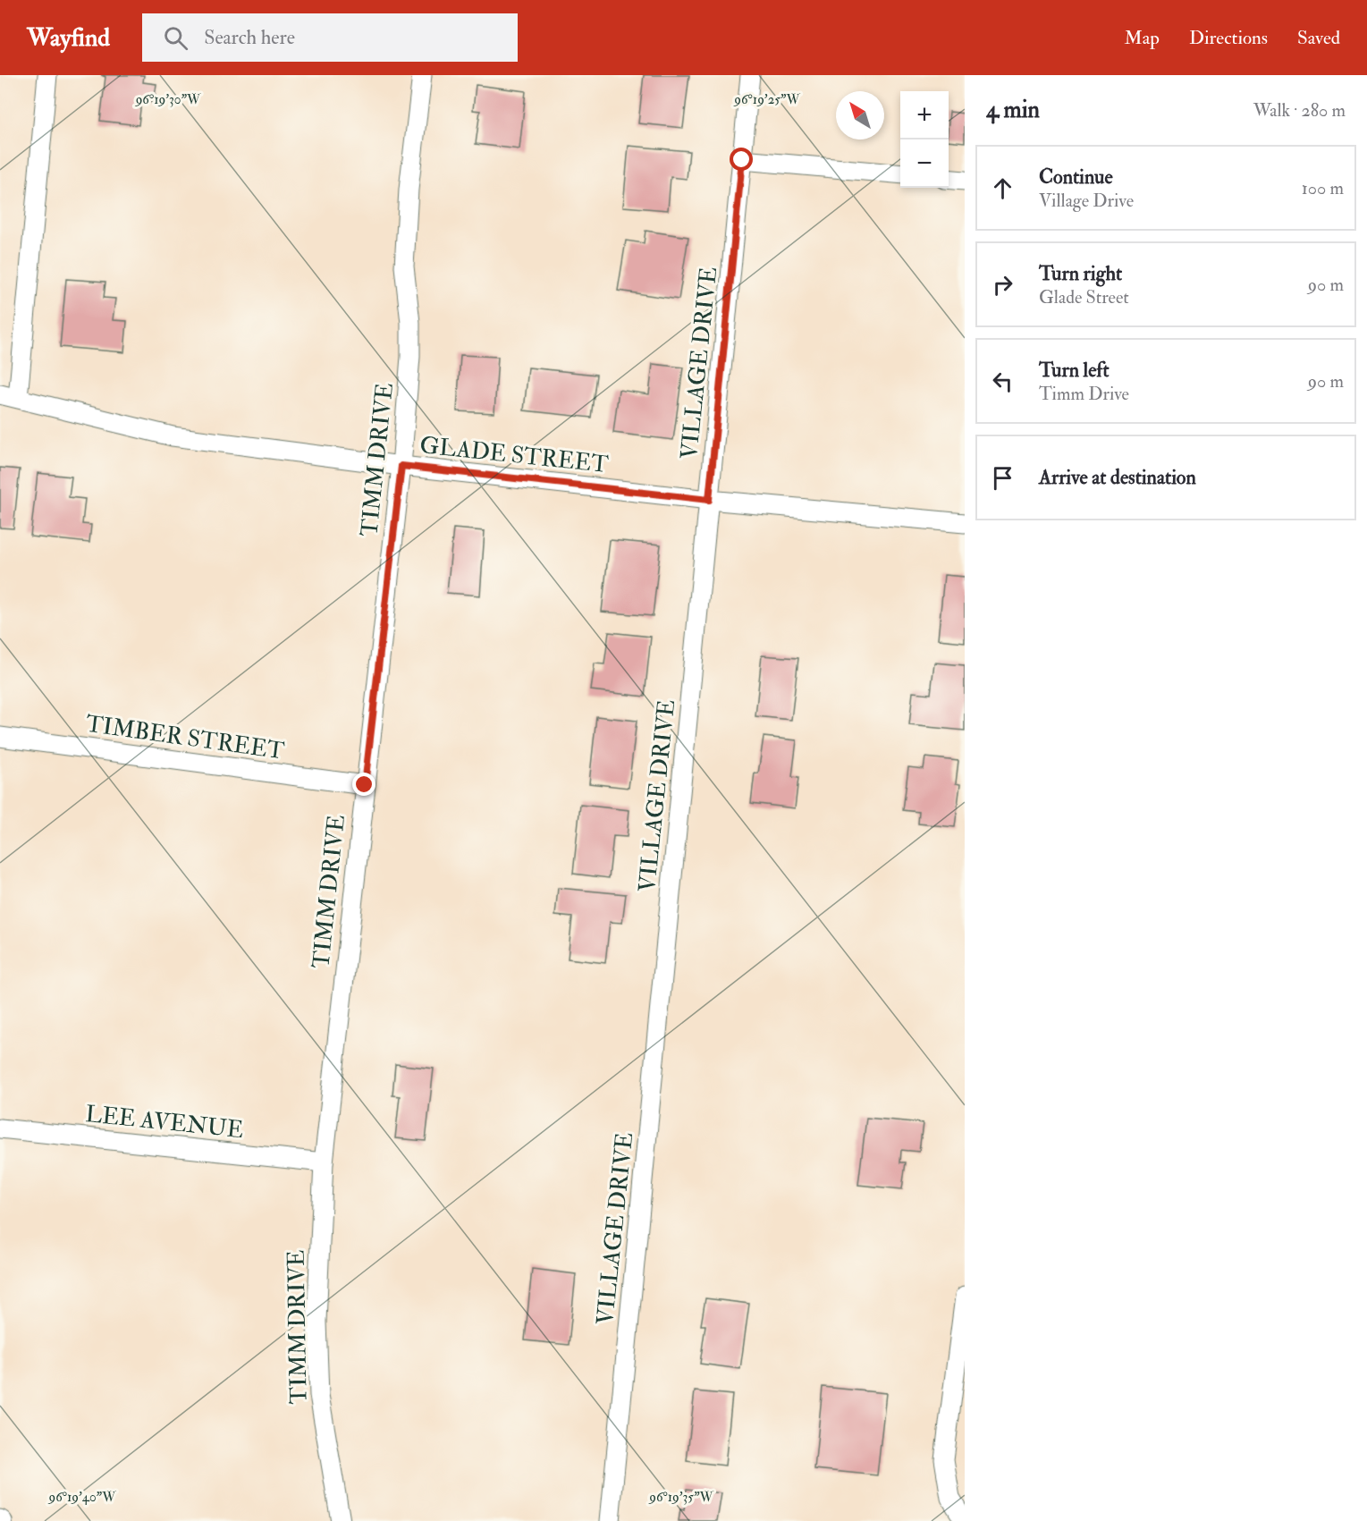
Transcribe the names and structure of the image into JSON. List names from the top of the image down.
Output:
{
  "streets": {
    "street": [
      "VILLAGE DRIVE",
      "GLADE STREET",
      "TIMM DRIVE",
      "TIMBER STREET",
      "LEE AVENUE"
    ]
  },
  "crossings": [
    ["VILLAGE DRIVE", "GLADE STREET"],
    ["GLADE STREET", "TIMM DRIVE"],
    ["TIMM DRIVE", "TIMBER STREET"],
    ["TIMM DRIVE", "LEE AVENUE"]
  ],
  "north": "top left",
  "page": {
    "header": "Wayfind",
    "search": "Search here",
    "nav": ["Map", "Directions", "Saved"],
    "heading": ["4 min", "Walk · 280 m"],
    "map_buttons": ["+", "−"],
    "list": [
      ["Continue", "Village Drive", "100 m"],
      ["Turn right", "Glade Street", "90 m"],
      ["Turn left", "Timm Drive", "90 m"],
      "Arrive at destination"
    ]
  },
  "coordinates": [
    "96°19'25\"W",
    "96°19'30\"W",
    "96°19'40\"W",
    "96°19'35\"W"
  ]
}
